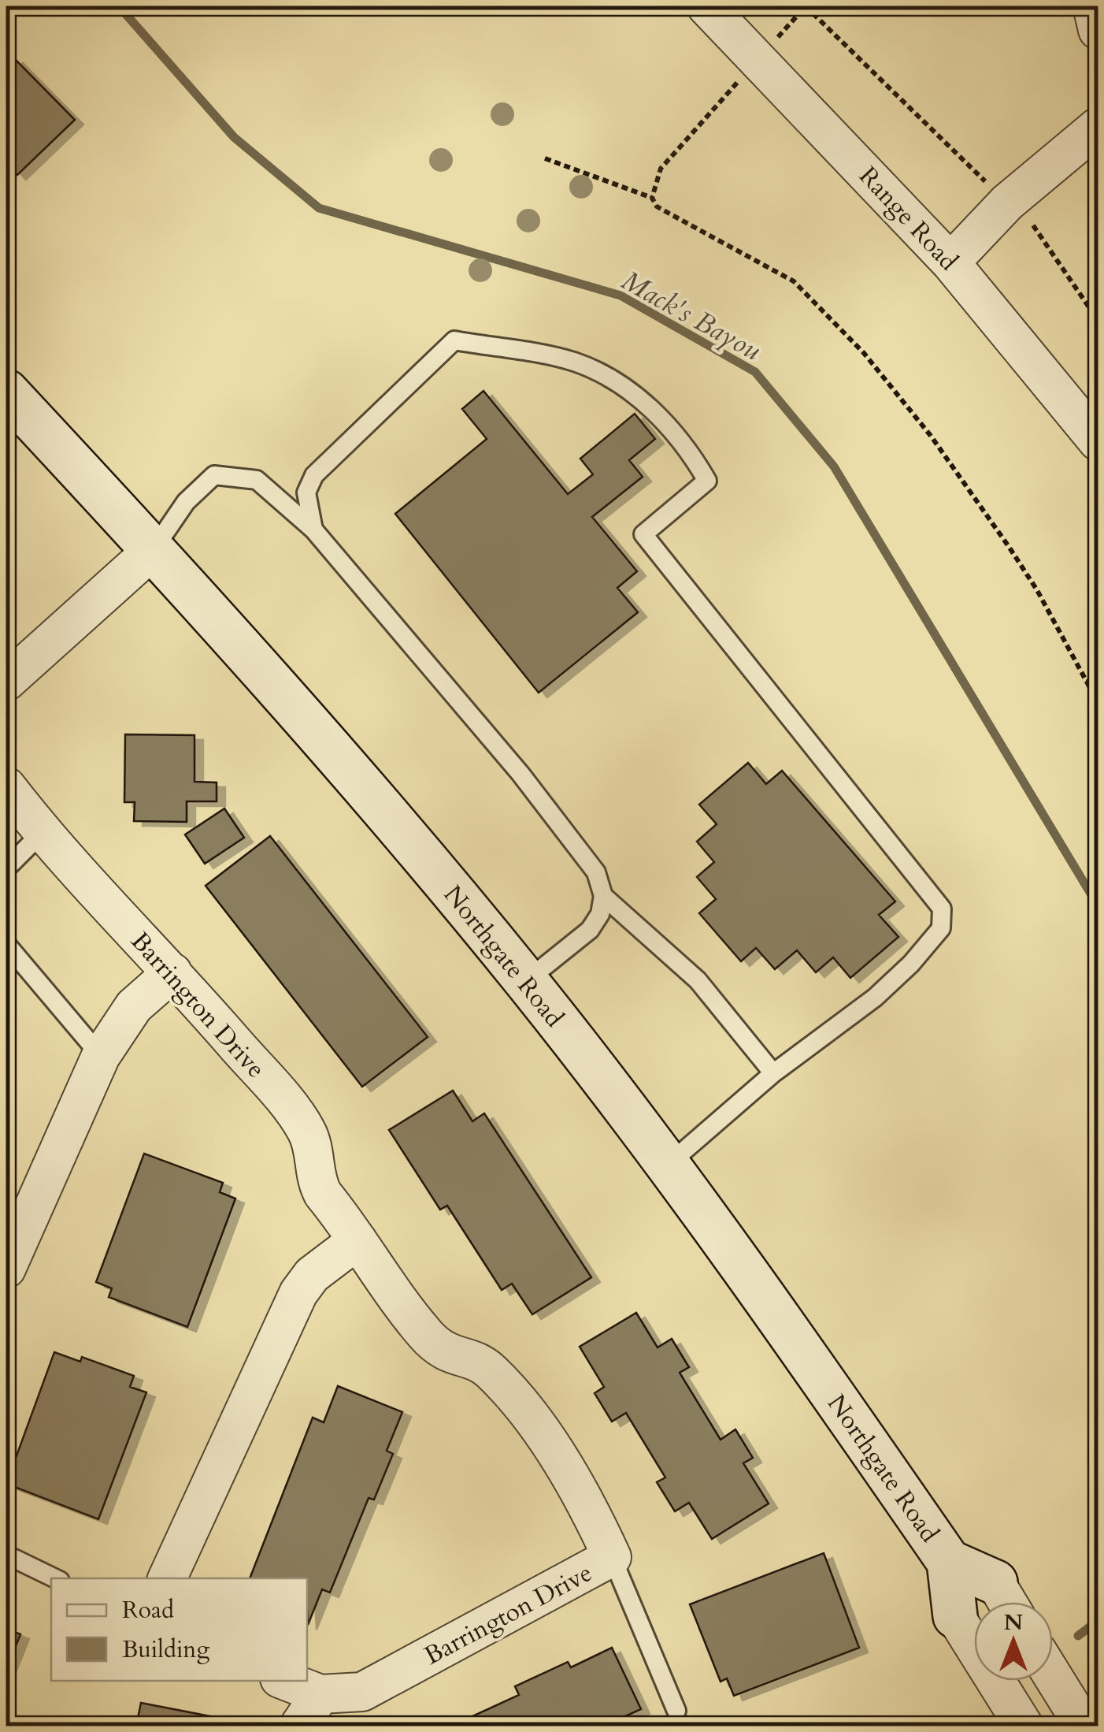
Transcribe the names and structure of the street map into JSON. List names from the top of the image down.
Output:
{
  "streets": {
    "main road": ["Northgate Road"],
    "street": ["Range Road", "Barrington Drive"]
  },
  "water": ["Mack's Bayou"],
  "legend": ["Road", "Building"],
  "north": "top"
}
